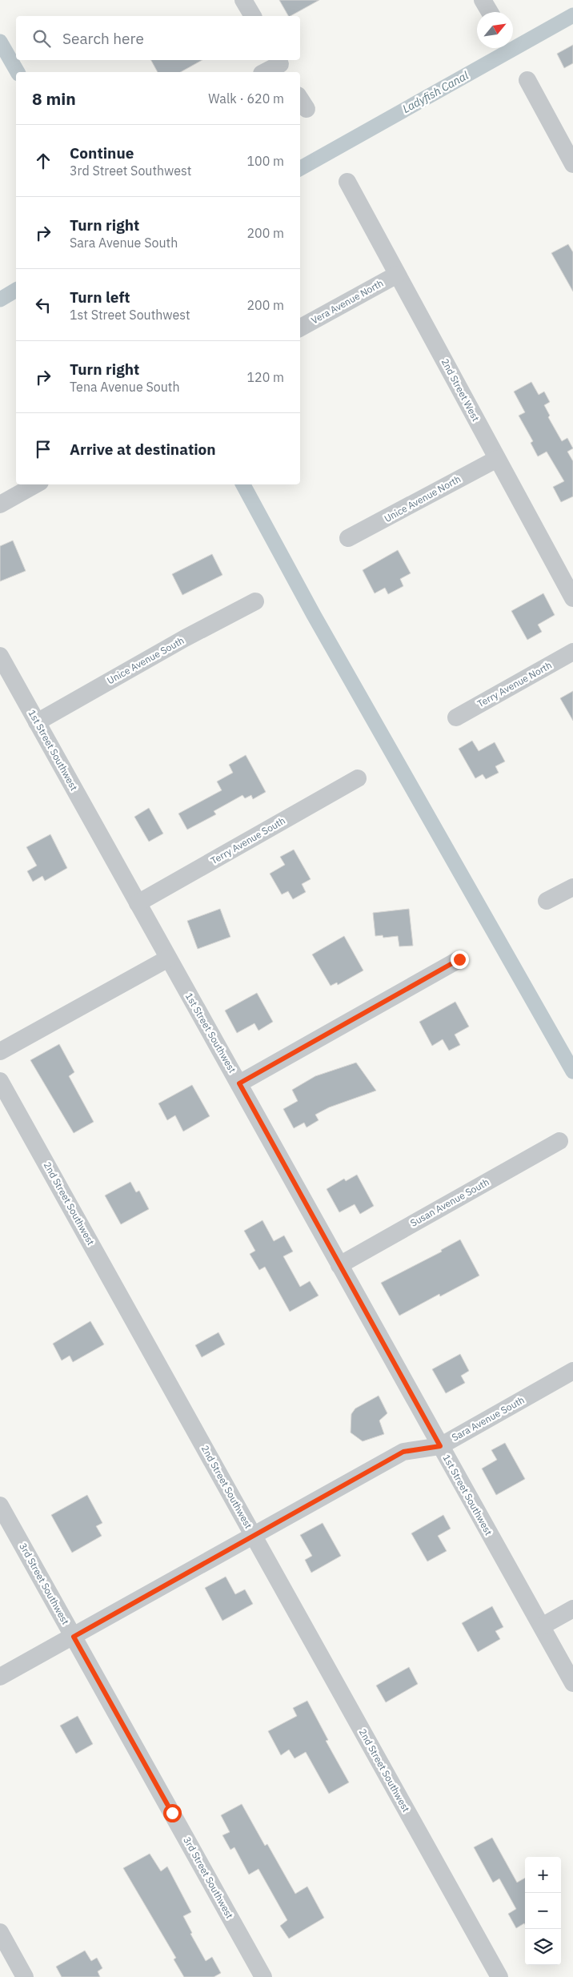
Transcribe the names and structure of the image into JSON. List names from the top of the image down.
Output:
{
  "streets": {
    "street": [
      "Vera Avenue North",
      "2nd Street West",
      "Unice Avenue North",
      "Unice Avenue South",
      "Terry Avenue North",
      "1st Street Southwest",
      "Terry Avenue South",
      "Susan Avenue South",
      "2nd Street Southwest",
      "Sara Avenue South",
      "3rd Street Southwest"
    ]
  },
  "crossings": [
    ["Vera Avenue North", "2nd Street West"],
    ["2nd Street West", "Unice Avenue North"],
    ["Unice Avenue South", "1st Street Southwest"],
    ["1st Street Southwest", "Terry Avenue South"],
    ["1st Street Southwest", "Susan Avenue South"],
    ["1st Street Southwest", "Sara Avenue South"],
    ["2nd Street Southwest", "Sara Avenue South"],
    ["Sara Avenue South", "3rd Street Southwest"]
  ],
  "water": ["Ladyfish Canal"],
  "north": "top right",
  "page": {
    "search": "Search here",
    "heading": ["8 min", "Walk · 620 m"],
    "list": [
      ["Continue", "3rd Street Southwest", "100 m"],
      ["Turn right", "Sara Avenue South", "200 m"],
      ["Turn left", "1st Street Southwest", "200 m"],
      ["Turn right", "Tena Avenue South", "120 m"],
      "Arrive at destination"
    ],
    "map_buttons": ["+", "−"]
  }
}
